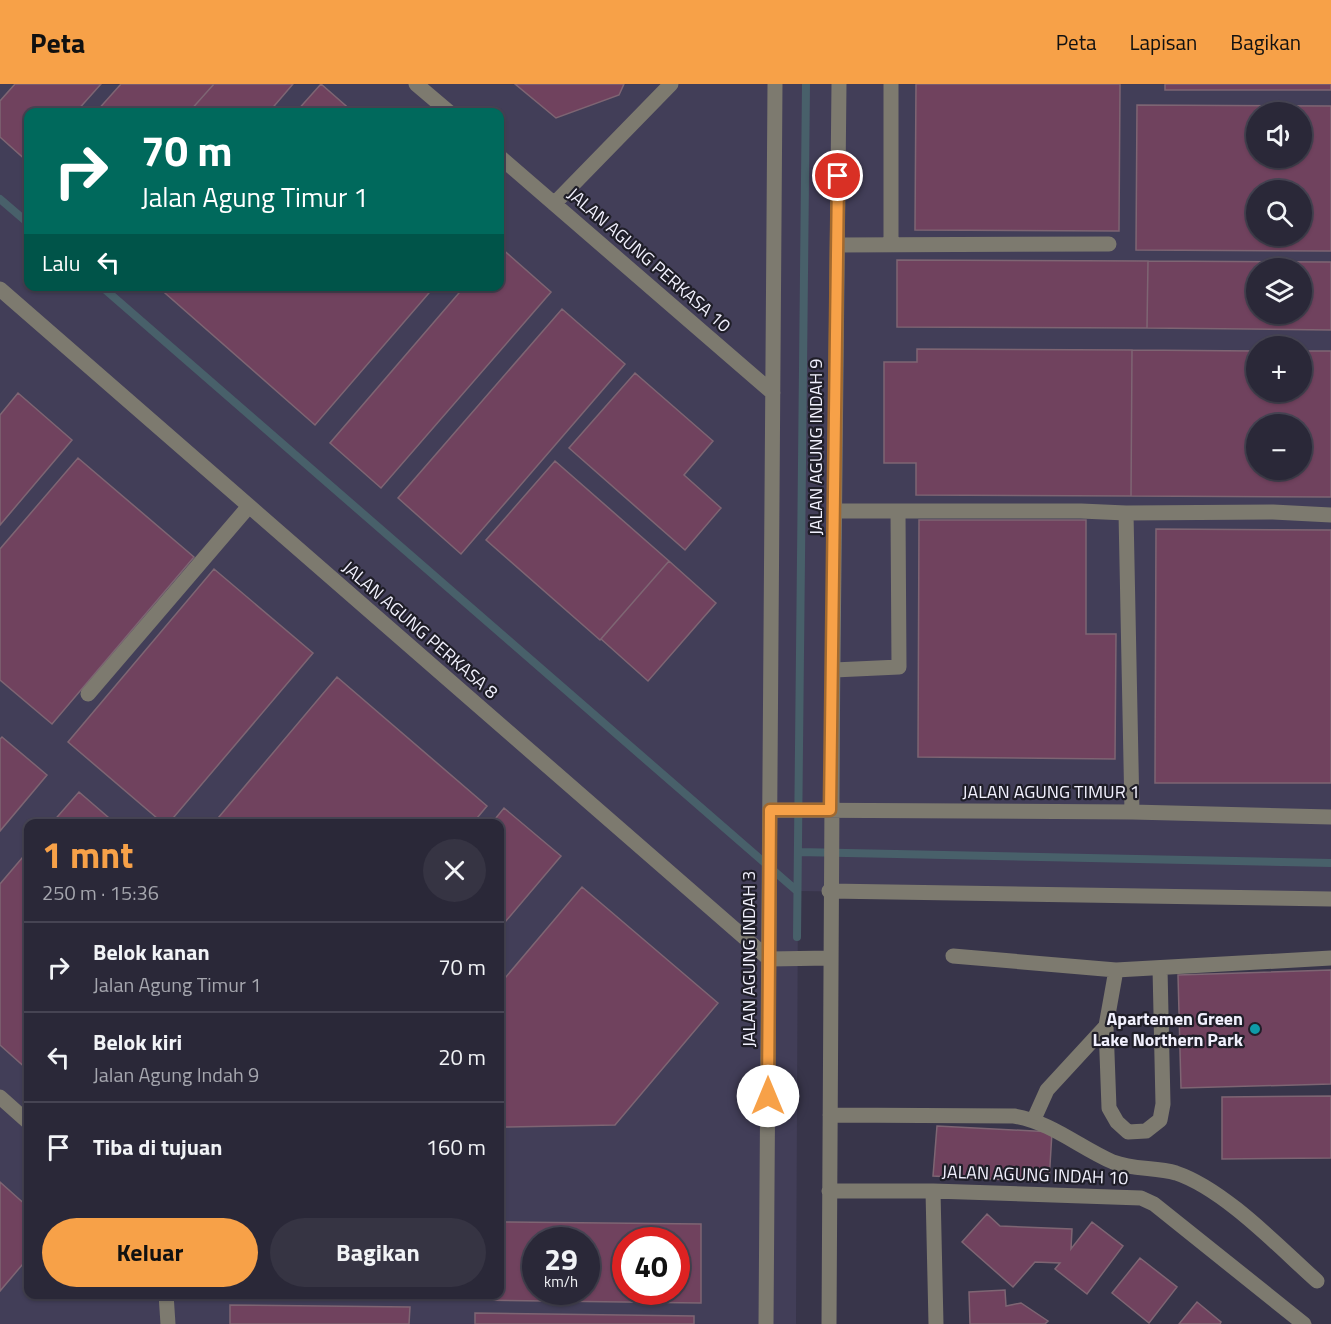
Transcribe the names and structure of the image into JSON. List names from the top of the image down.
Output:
{
  "streets": {
    "street": [
      "JALAN AGUNG PERKASA 10",
      "JALAN AGUNG INDAH 9",
      "JALAN AGUNG PERKASA 8",
      "JALAN AGUNG TIMUR 1",
      "JALAN AGUNG INDAH 3",
      "JALAN AGUNG INDAH 10"
    ]
  },
  "crossings": [
    ["JALAN AGUNG INDAH 9", "JALAN AGUNG TIMUR 1"],
    ["JALAN AGUNG PERKASA 8", "JALAN AGUNG INDAH 3"],
    ["JALAN AGUNG TIMUR 1", "JALAN AGUNG INDAH 3"]
  ],
  "places": ["Apartemen Green Lake Northern Park"],
  "page": {
    "header": "Peta",
    "nav": ["Peta", "Lapisan", "Bagikan"],
    "map_buttons": ["+", "−"],
    "turn": ["70 m", "Jalan Agung Timur 1"],
    "then": "Lalu",
    "heading": ["1 mnt", "250 m · 15:36"],
    "list": [
      {
        "name": "Belok kanan",
        "note": "Jalan Agung Timur 1",
        "value": "70 m"
      },
      {
        "name": "Belok kiri",
        "note": "Jalan Agung Indah 9",
        "value": "20 m"
      },
      {
        "name": "Tiba di tujuan",
        "value": "160 m"
      }
    ],
    "buttons": ["Keluar", "Bagikan"],
    "speed": "29 km/h",
    "limit": "40"
  }
}
